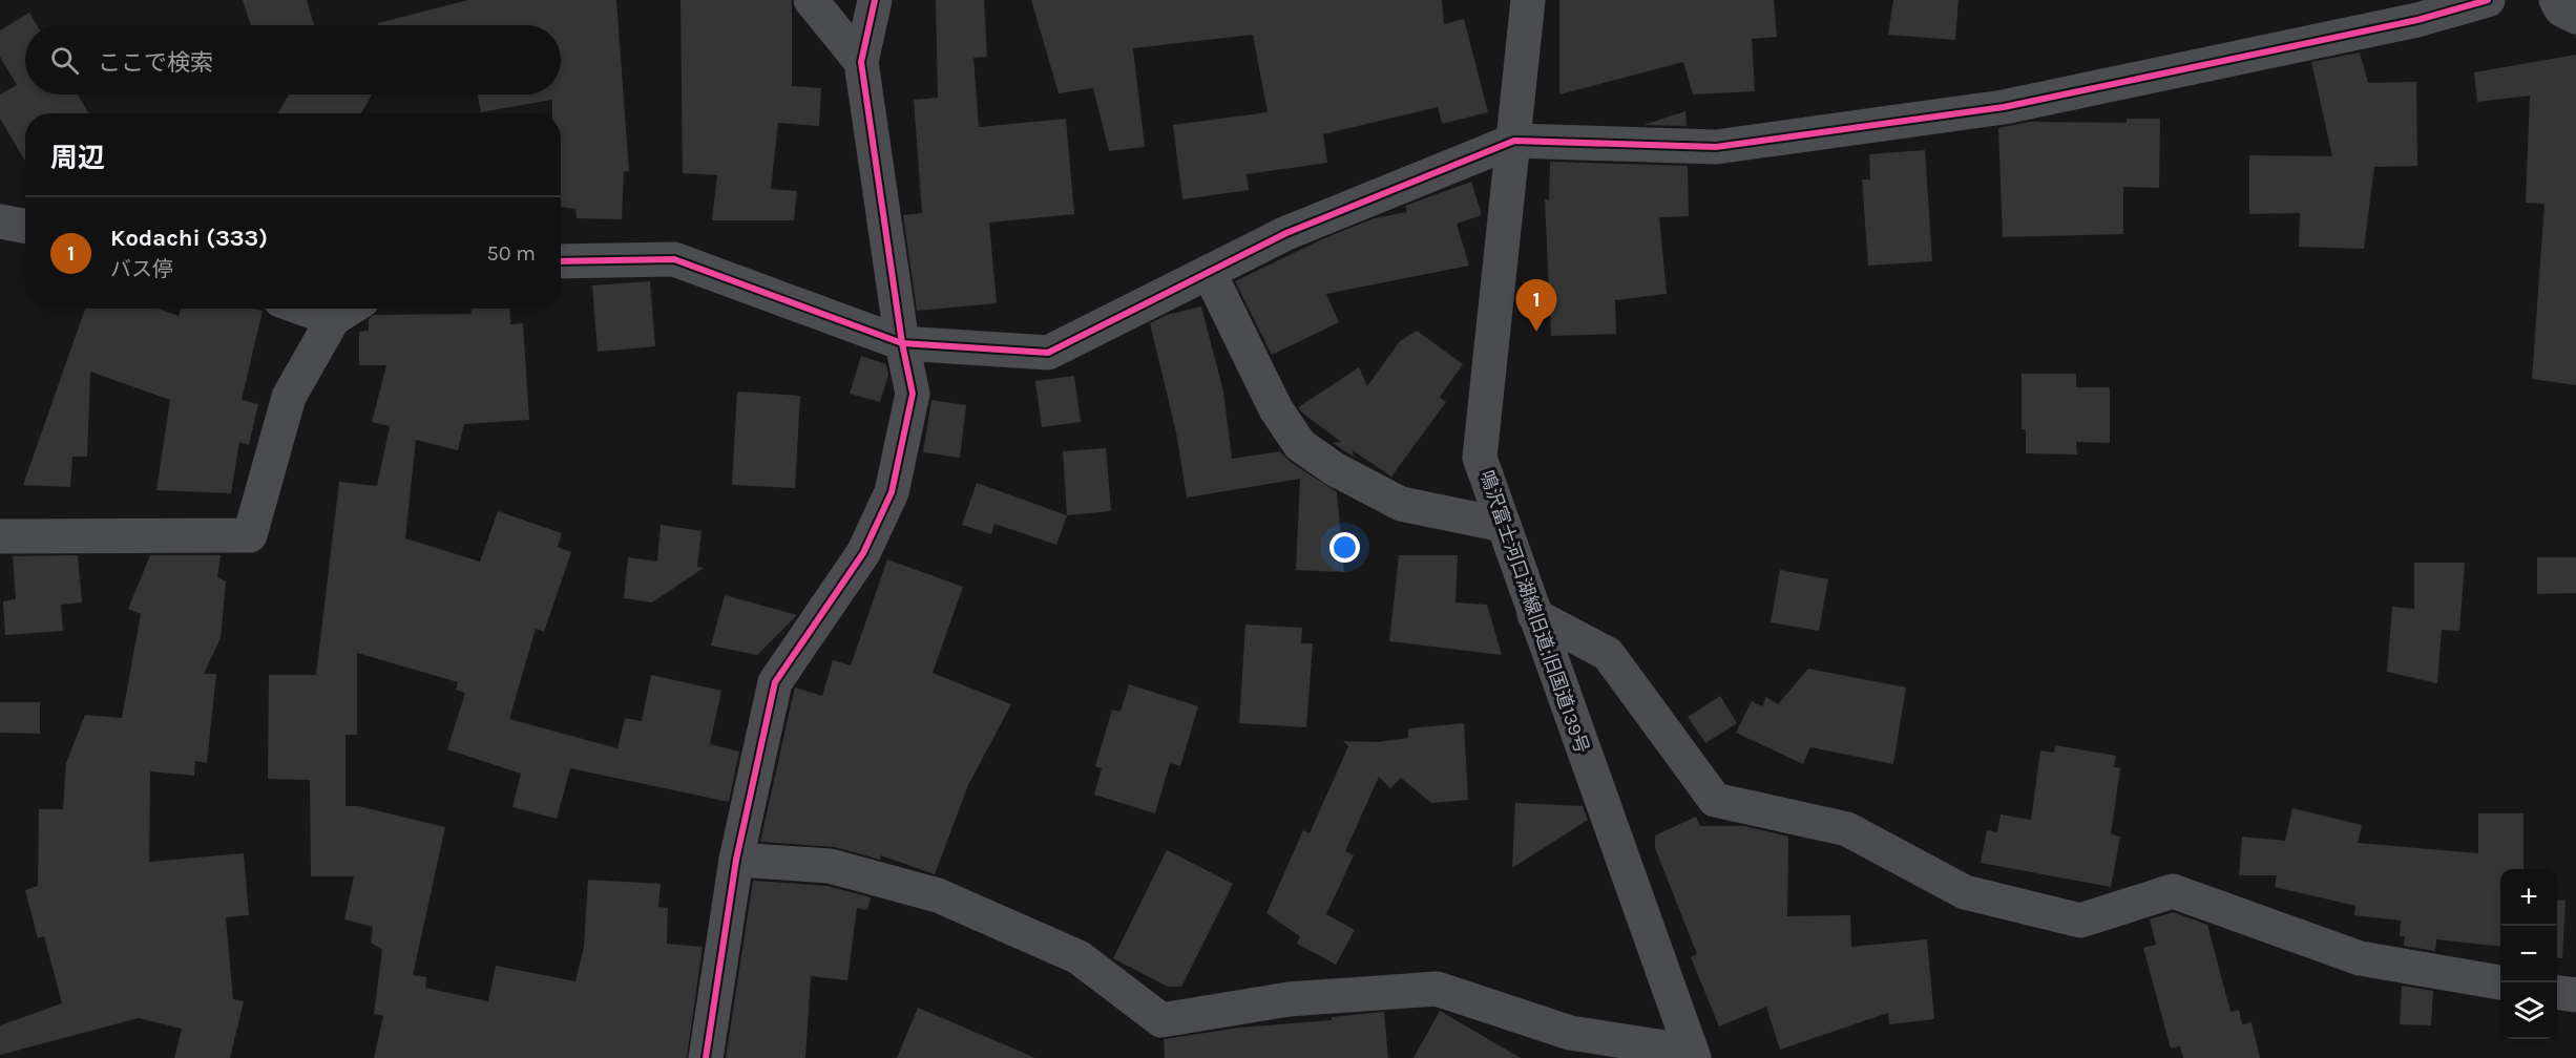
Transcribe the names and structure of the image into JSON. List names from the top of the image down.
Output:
{
  "streets": {
    "street": ["鳴沢富士河口湖線旧道;旧国道139号"]
  },
  "page": {
    "search": "ここで検索",
    "heading": "周辺",
    "list": [
      {
        "mark": "1",
        "name": "Kodachi (333)",
        "note": "バス停",
        "value": "50 m"
      }
    ],
    "pins": "1",
    "map_buttons": ["+", "−"]
  }
}
